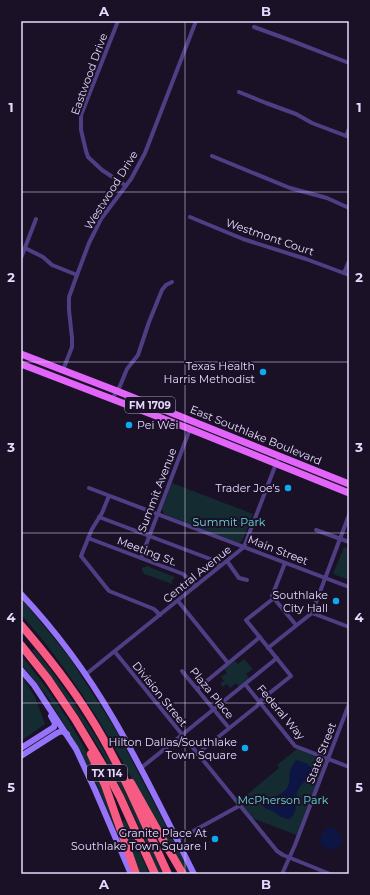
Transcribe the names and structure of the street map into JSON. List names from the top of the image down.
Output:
{
  "streets": {
    "highway": ["TX 114"],
    "main road": ["FM 1709", "East Southlake Boulevard"],
    "street": [
      "Eastwood Drive",
      "Westwood Drive",
      "Westmont Court",
      "Summit Avenue",
      "Main Street",
      "Meeting St.",
      "Central Avenue",
      "Plaza Place",
      "Division Street",
      "Federal Way",
      "State Street"
    ]
  },
  "crossings": [
    ["Eastwood Drive", "Westwood Drive"],
    ["Westwood Drive", "East Southlake Boulevard"],
    ["East Southlake Boulevard", "Summit Avenue"],
    ["East Southlake Boulevard", "Central Avenue"],
    ["Summit Avenue", "Main Street"],
    ["Summit Avenue", "Meeting St."],
    ["Main Street", "Central Avenue"],
    ["Meeting St.", "Central Avenue"],
    ["Central Avenue", "Division Street"],
    ["Division Street", "State Street"],
    ["Federal Way", "State Street"]
  ],
  "parks": ["Summit Park", "McPherson Park"],
  "places": [
    "Texas Health Harris Methodist",
    "Pei Wei",
    "Trader Joe's",
    "Southlake City Hall",
    "Hilton Dallas/Southlake Town Square",
    "Granite Place At Southlake Town Square I"
  ],
  "grid": {
    "columns": ["A", "B"],
    "rows": [
      "1",
      "2",
      "3",
      "4",
      "5"
    ]
  }
}
